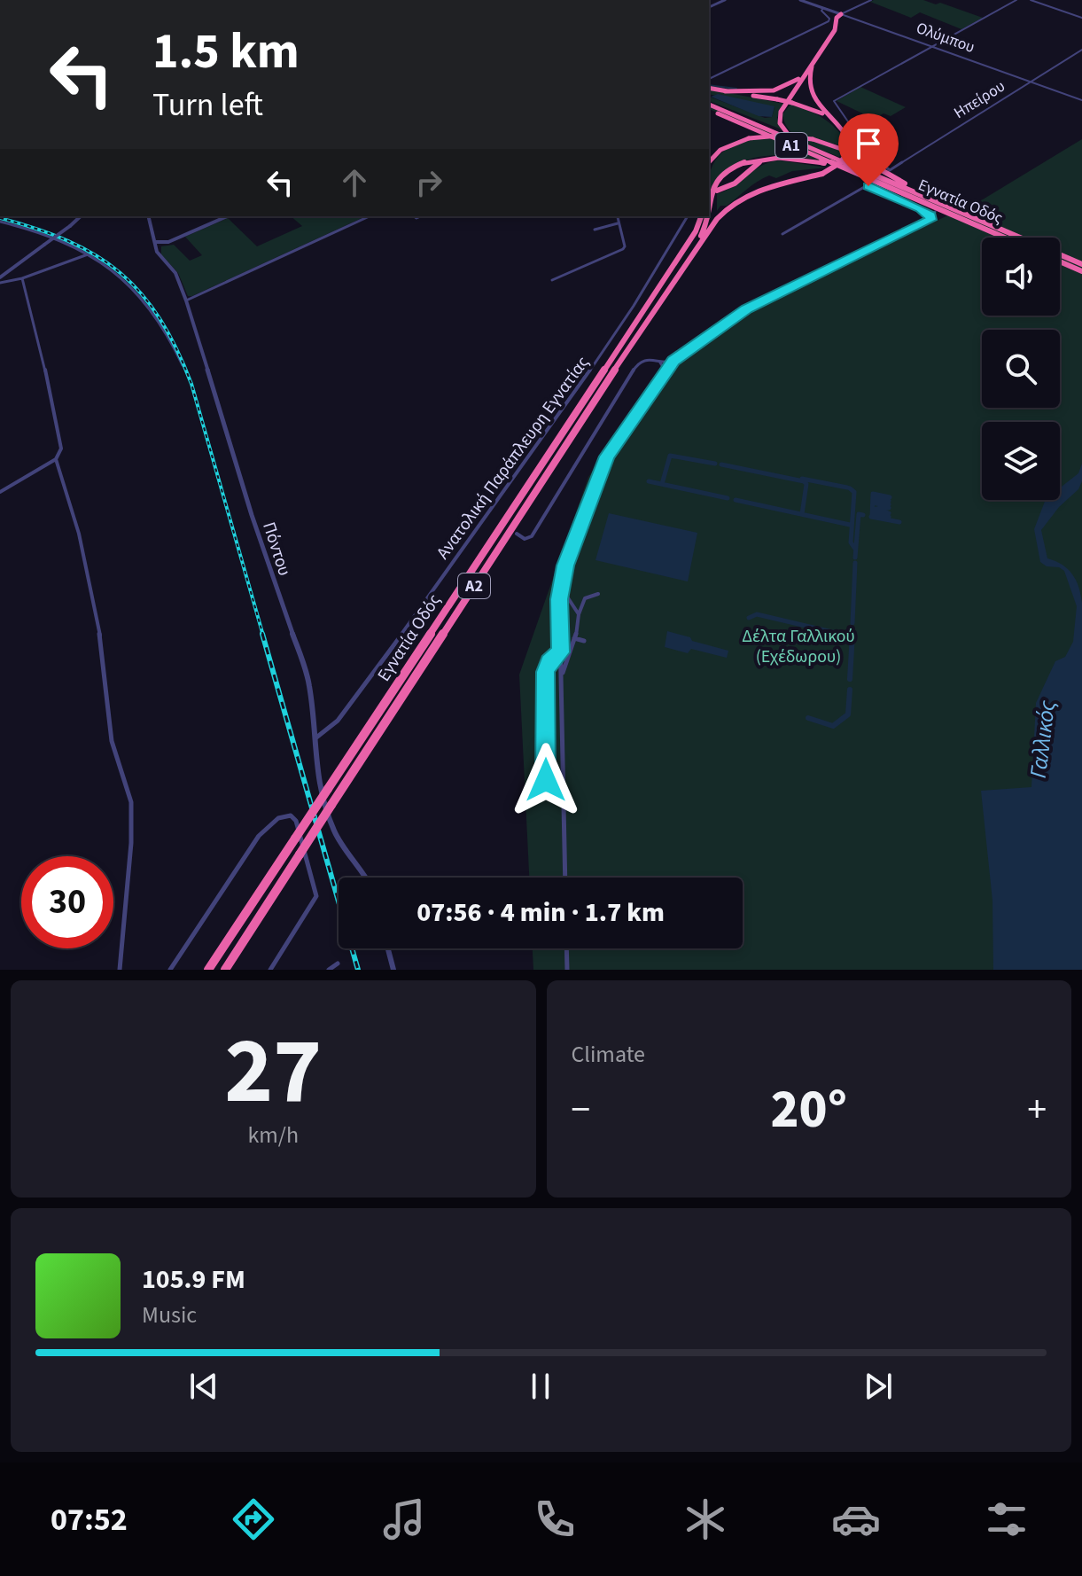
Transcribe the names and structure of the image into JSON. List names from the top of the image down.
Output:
{
  "streets": {
    "highway": ["Α1", "Εγνατία Οδός", "Α2"],
    "street": [
      "Ολύμπου",
      "Ηπείρου",
      "Ανατολική Παράπλευρη Εγνατίας",
      "Πόντου"
    ]
  },
  "crossings": [
    ["Ολύμπου", "Ηπείρου"],
    ["Α1", "Εγνατία Οδός"],
    ["Α1", "Α2"],
    ["Εγνατία Οδός", "Α2"],
    ["Ανατολική Παράπλευρη Εγνατίας", "Πόντου"]
  ],
  "water": ["Γαλλικός"],
  "parks": ["Δέλτα Γαλλικού (Εχέδωρου)"],
  "page": {
    "turn": ["1.5 km", "Turn left"],
    "limit": "30",
    "trip": "07:56 · 4 min · 1.7 km",
    "tile": [
      ["27", "km/h"],
      "Climate"
    ],
    "heat": ["−", "20°", "+"],
    "song": ["105.9 FM", "Music"],
    "tabs": "07:52"
  }
}
